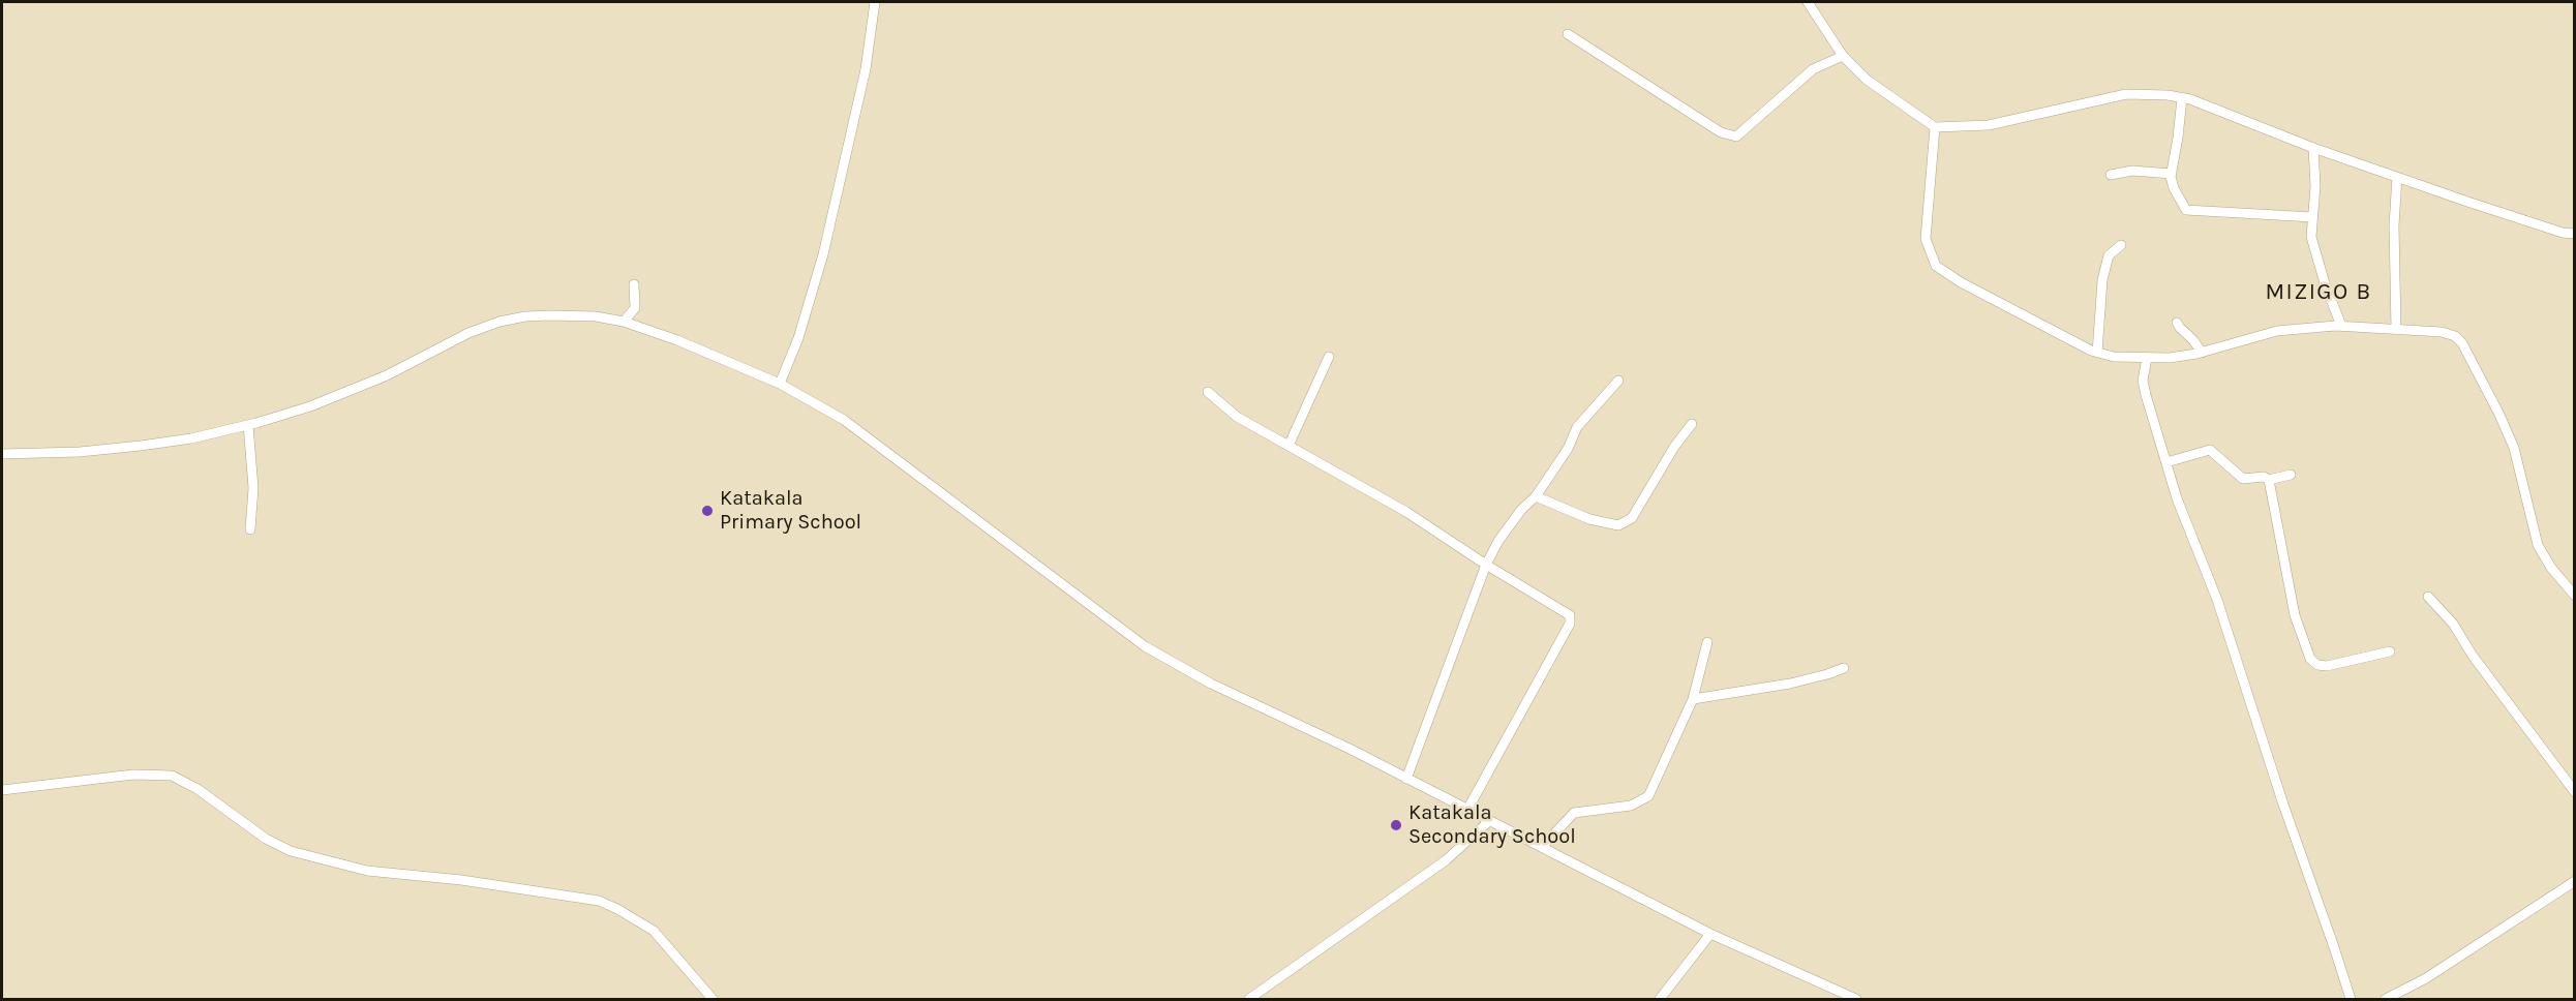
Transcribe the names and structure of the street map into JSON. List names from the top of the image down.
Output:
{
  "districts": ["MIZIGO B"],
  "places": ["Katakala Primary School", "Katakala Secondary School"]
}
